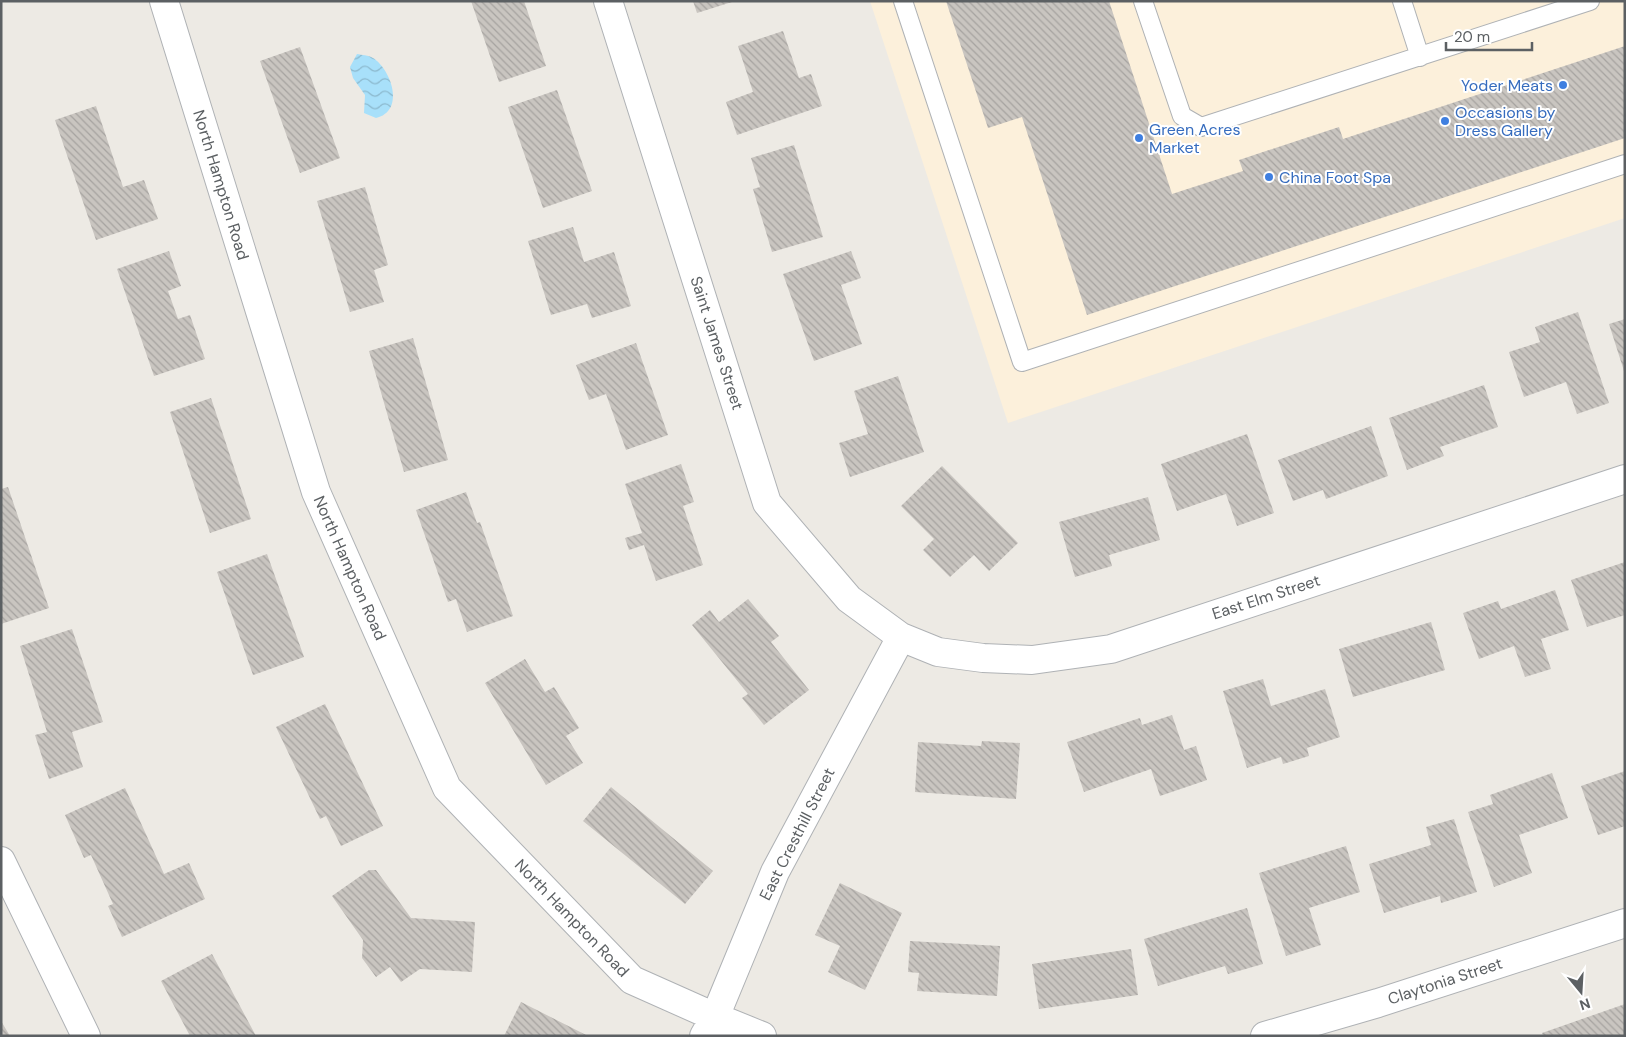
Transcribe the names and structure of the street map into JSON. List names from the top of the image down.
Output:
{
  "streets": {
    "street": [
      "North Hampton Road",
      "Saint James Street",
      "East Elm Street",
      "East Cresthill Street",
      "Claytonia Street"
    ]
  },
  "crossings": [
    ["North Hampton Road", "East Cresthill Street"],
    ["Saint James Street", "East Elm Street"],
    ["Saint James Street", "East Cresthill Street"],
    ["East Elm Street", "East Cresthill Street"]
  ],
  "places": [
    "Yoder Meats",
    "Occasions by Dress Gallery",
    "Green Acres Market",
    "China Foot Spa"
  ],
  "scale_bar": "20 m",
  "north": "bottom"
}
